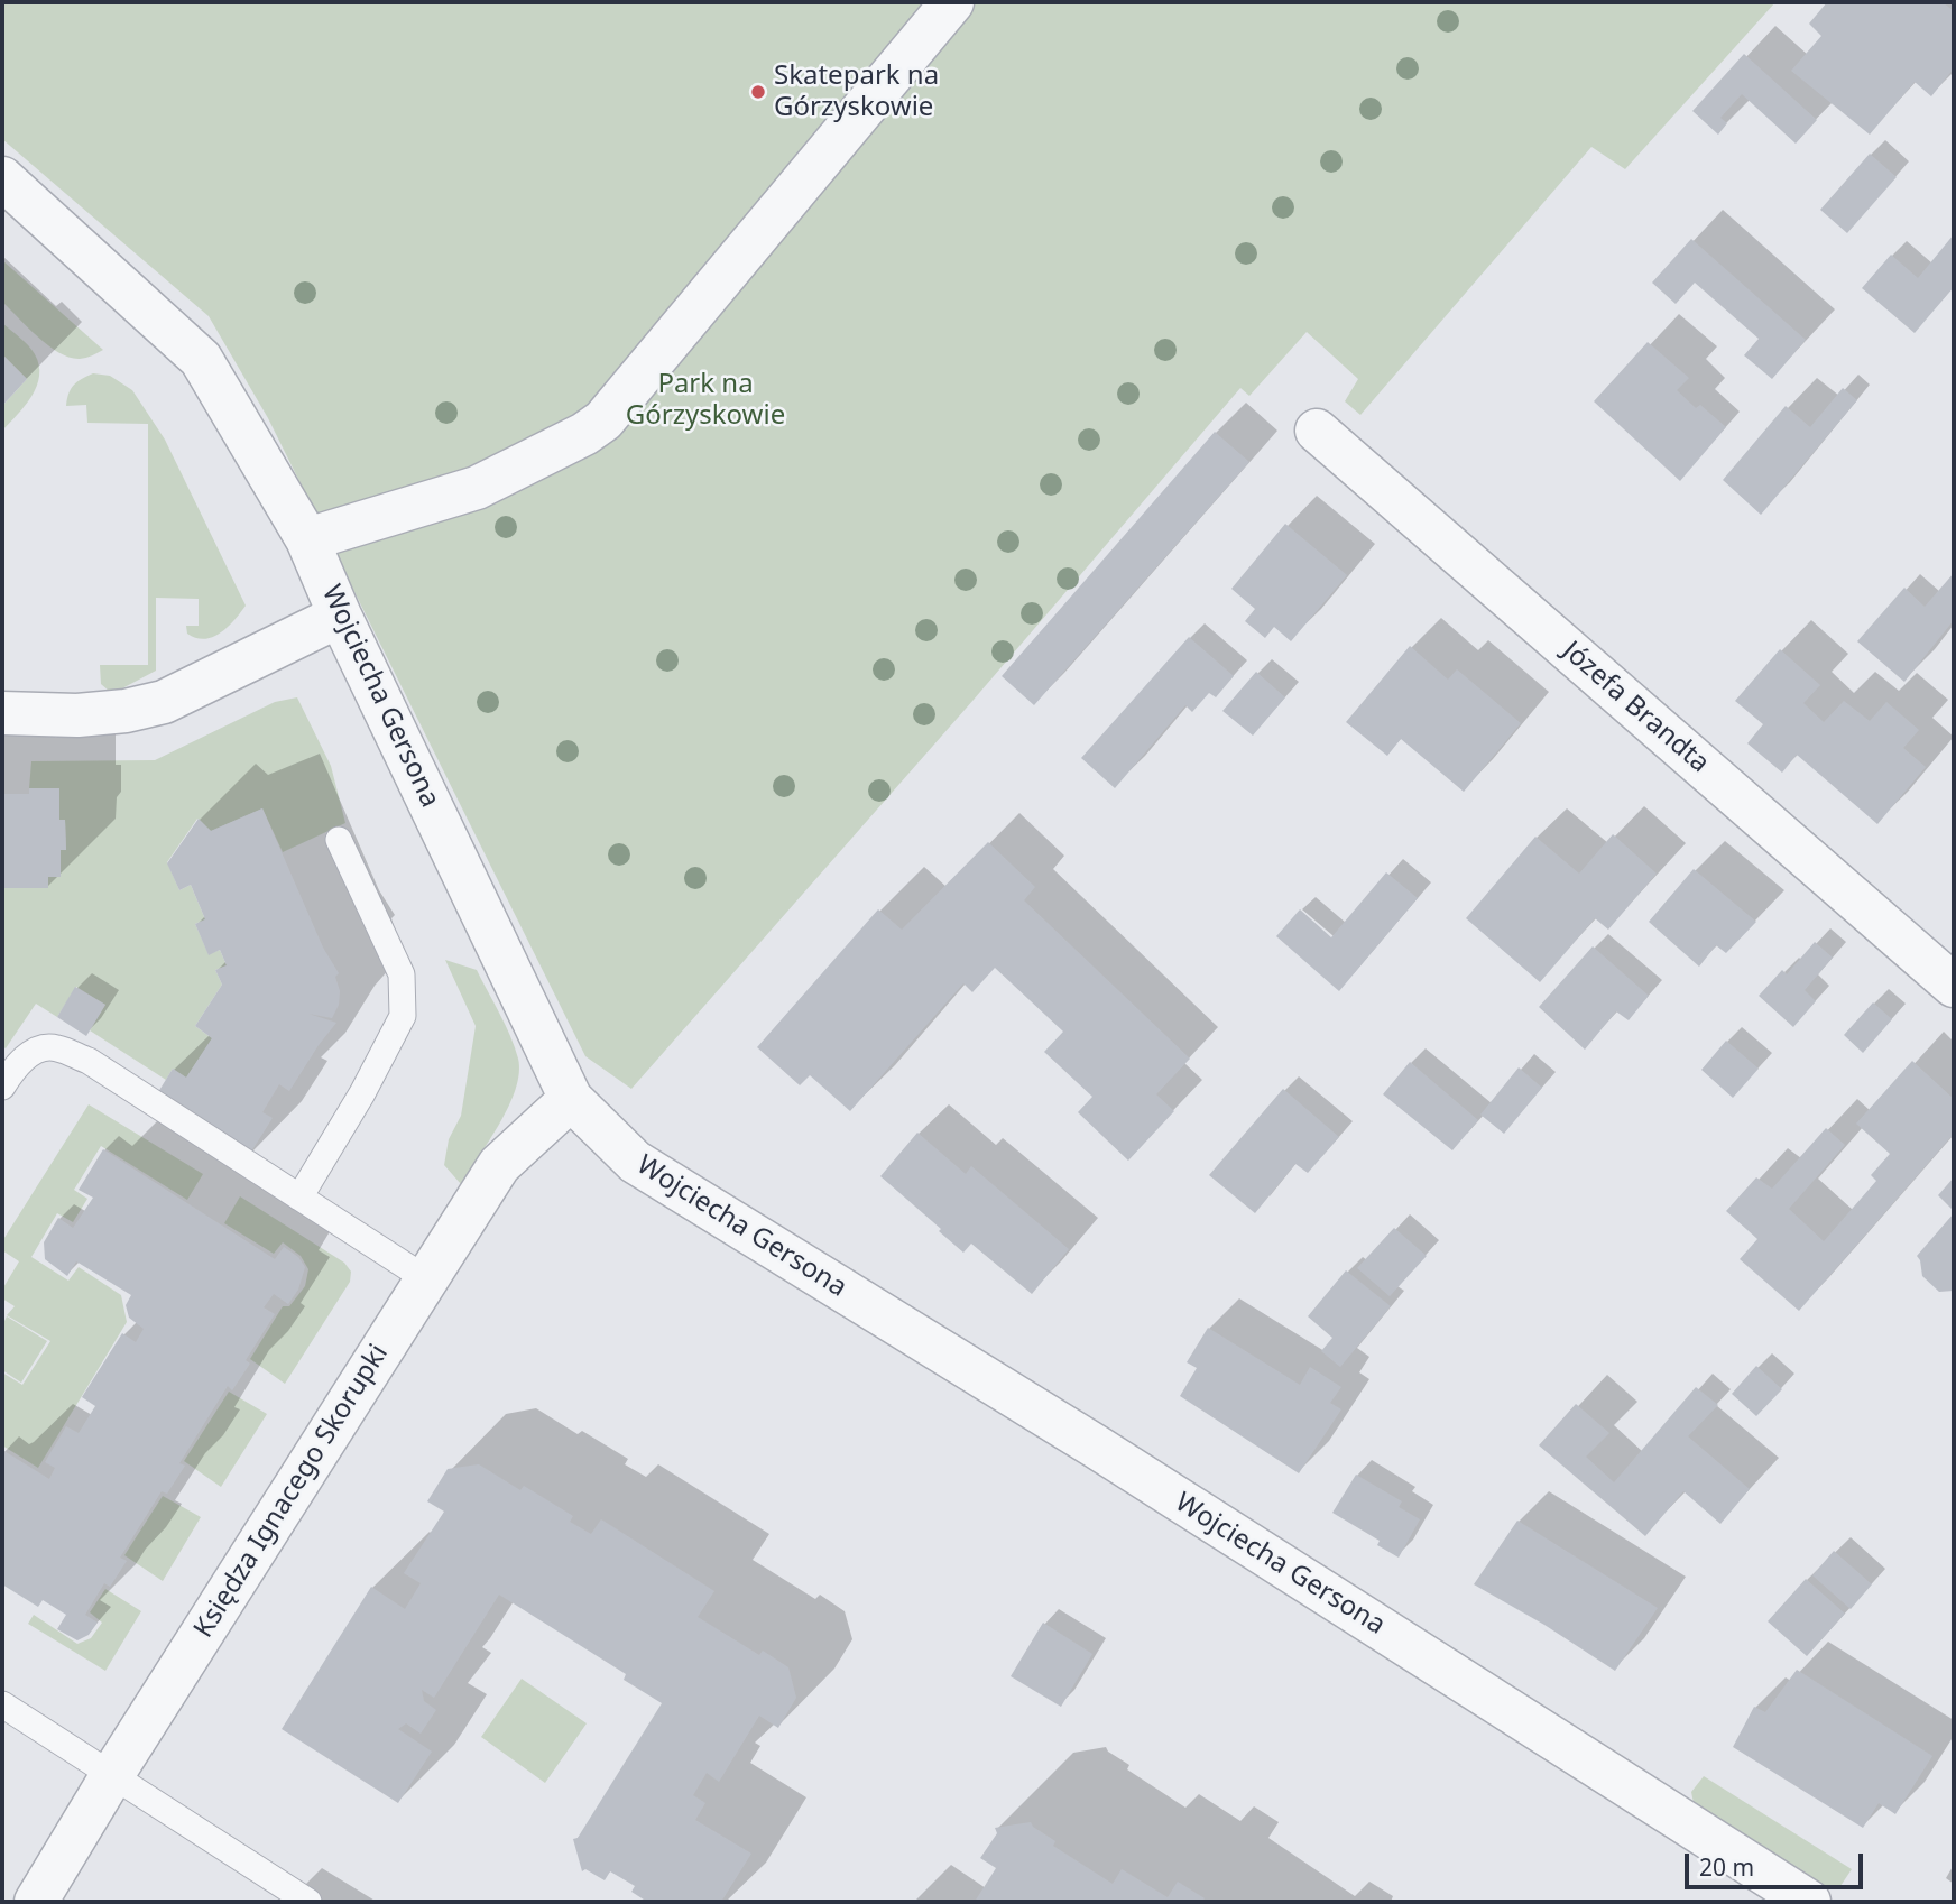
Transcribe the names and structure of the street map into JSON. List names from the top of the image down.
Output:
{
  "streets": {
    "street": ["Wojciecha Gersona", "Józefa Brandta", "Księdza Ignacego Skorupki"]
  },
  "crossings": [
    ["Wojciecha Gersona", "Księdza Ignacego Skorupki"]
  ],
  "parks": ["Park na Górzyskowie"],
  "places": ["Skatepark na Górzyskowie"],
  "scale_bar": "20 m"
}
